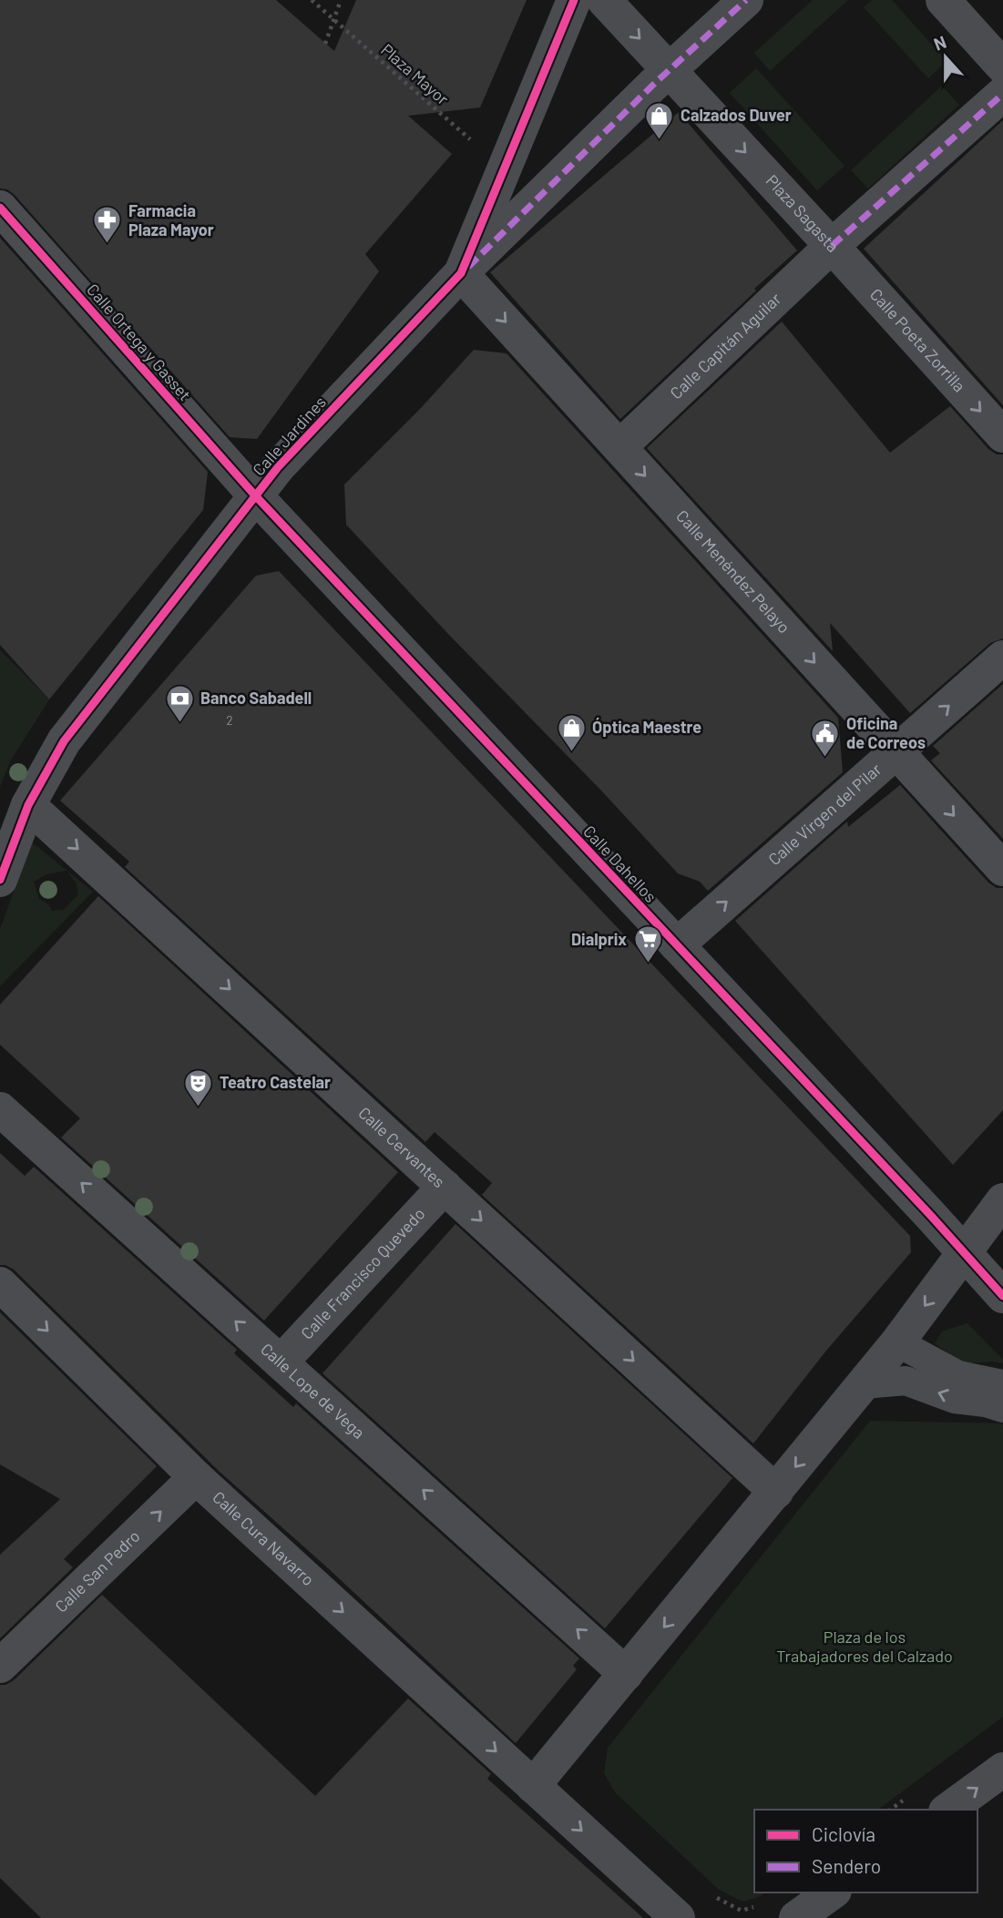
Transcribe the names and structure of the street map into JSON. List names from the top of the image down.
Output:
{
  "streets": {
    "street": [
      "Plaza Sagasta",
      "Calle Poeta Zorrilla",
      "Calle Ortega y Gasset",
      "Calle Capitán Aguilar",
      "Calle Jardines",
      "Calle Menéndez Pelayo",
      "Calle Virgen del Pilar",
      "Calle Dahellos",
      "Calle Cervantes",
      "Calle Francisco Quevedo",
      "Calle Lope de Vega",
      "Calle Cura Navarro",
      "Calle San Pedro"
    ],
    "path": ["Plaza Mayor"]
  },
  "crossings": [
    ["Plaza Sagasta", "Calle Poeta Zorrilla"],
    ["Plaza Sagasta", "Calle Capitán Aguilar"],
    ["Plaza Sagasta", "Calle Jardines"],
    ["Calle Poeta Zorrilla", "Calle Capitán Aguilar"],
    ["Calle Ortega y Gasset", "Calle Jardines"],
    ["Calle Ortega y Gasset", "Calle Dahellos"],
    ["Calle Capitán Aguilar", "Calle Menéndez Pelayo"],
    ["Calle Jardines", "Calle Menéndez Pelayo"],
    ["Calle Jardines", "Calle Dahellos"],
    ["Calle Jardines", "Calle Cervantes"],
    ["Calle Menéndez Pelayo", "Calle Virgen del Pilar"],
    ["Calle Virgen del Pilar", "Calle Dahellos"],
    ["Calle Cervantes", "Calle Francisco Quevedo"],
    ["Calle Francisco Quevedo", "Calle Lope de Vega"],
    ["Calle Cura Navarro", "Calle San Pedro"]
  ],
  "one_way": [
    "Calle Poeta Zorrilla",
    "Calle Menéndez Pelayo",
    "Calle Virgen del Pilar",
    "Calle Cervantes",
    "Calle Lope de Vega",
    "Calle Cura Navarro",
    "Calle San Pedro"
  ],
  "parks": ["Plaza de los Trabajadores del Calzado"],
  "places": {
    "shop": ["Calzados Duver", "Óptica Maestre"],
    "pharmacy": ["Farmacia Plaza Mayor"],
    "bank": ["Banco Sabadell"],
    "public building": ["Oficina de Correos"],
    "supermarket": ["Dialprix"],
    "theatre": ["Teatro Castelar"]
  },
  "house_numbers": ["2"],
  "legend": ["Ciclovía", "Sendero"],
  "north": "top"
}
